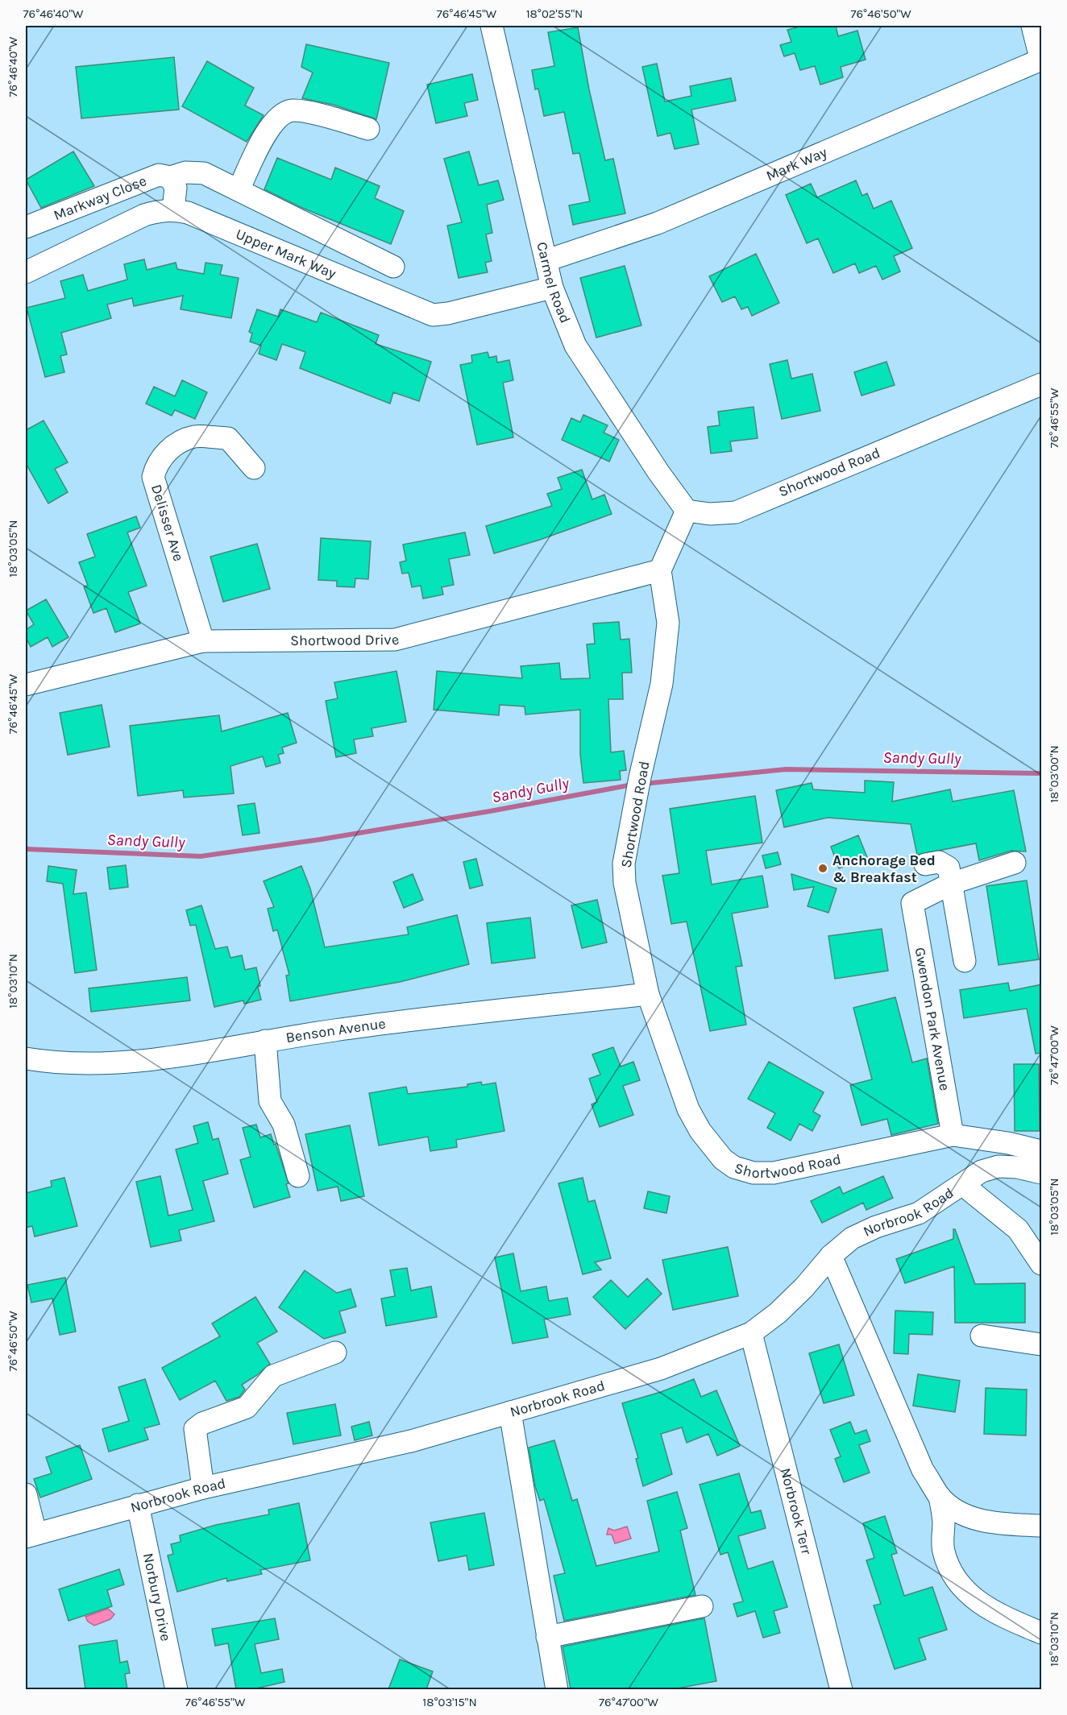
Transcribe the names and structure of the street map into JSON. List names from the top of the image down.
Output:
{
  "streets": {
    "street": [
      "Mark Way",
      "Markway Close",
      "Upper Mark Way",
      "Carmel Road",
      "Shortwood Road",
      "Delisser Ave",
      "Shortwood Drive",
      "Gwendon Park Avenue",
      "Benson Avenue",
      "Norbrook Road",
      "Norbrook Terr",
      "Norbury Drive"
    ]
  },
  "crossings": [
    ["Mark Way", "Carmel Road"],
    ["Upper Mark Way", "Carmel Road"],
    ["Carmel Road", "Shortwood Road"],
    ["Shortwood Road", "Shortwood Drive"],
    ["Shortwood Road", "Gwendon Park Avenue"],
    ["Shortwood Road", "Benson Avenue"],
    ["Delisser Ave", "Shortwood Drive"],
    ["Norbrook Road", "Norbrook Terr"],
    ["Norbrook Road", "Norbury Drive"]
  ],
  "water": ["Sandy Gully"],
  "places": ["Anchorage Bed & Breakfast"],
  "coordinates": [
    "76°46'40\"W",
    "76°46'45\"W",
    "18°02'55\"N",
    "76°46'50\"W",
    "76°46'55\"W",
    "18°03'05\"N",
    "18°03'00\"N",
    "18°03'10\"N",
    "76°47'00\"W",
    "18°03'15\"N"
  ]
}
